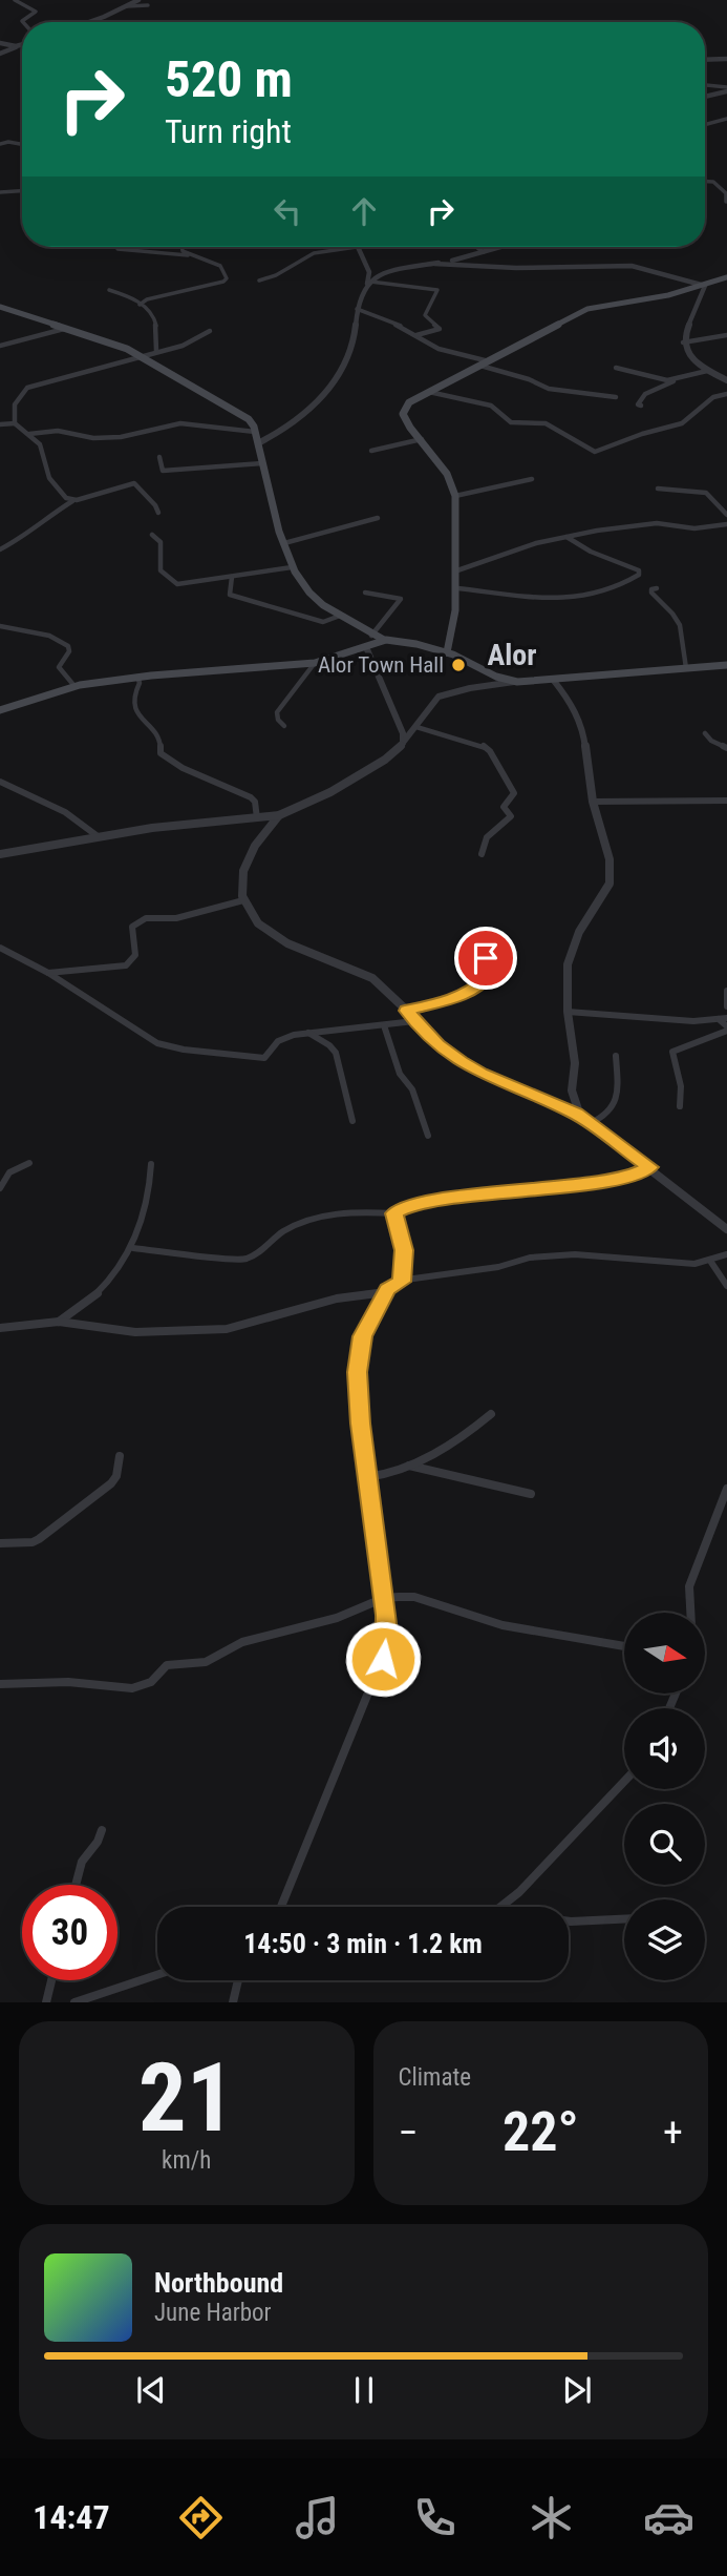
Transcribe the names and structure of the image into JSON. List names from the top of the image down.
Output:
{
  "districts": ["Alor"],
  "places": ["Alor Town Hall"],
  "north": "right",
  "page": {
    "turn": ["520 m", "Turn right"],
    "limit": "30",
    "trip": "14:50 · 3 min · 1.2 km",
    "tile": [
      ["21", "km/h"],
      "Climate"
    ],
    "heat": ["−", "22°", "+"],
    "song": ["Northbound", "June Harbor"],
    "tabs": "14:47"
  }
}
